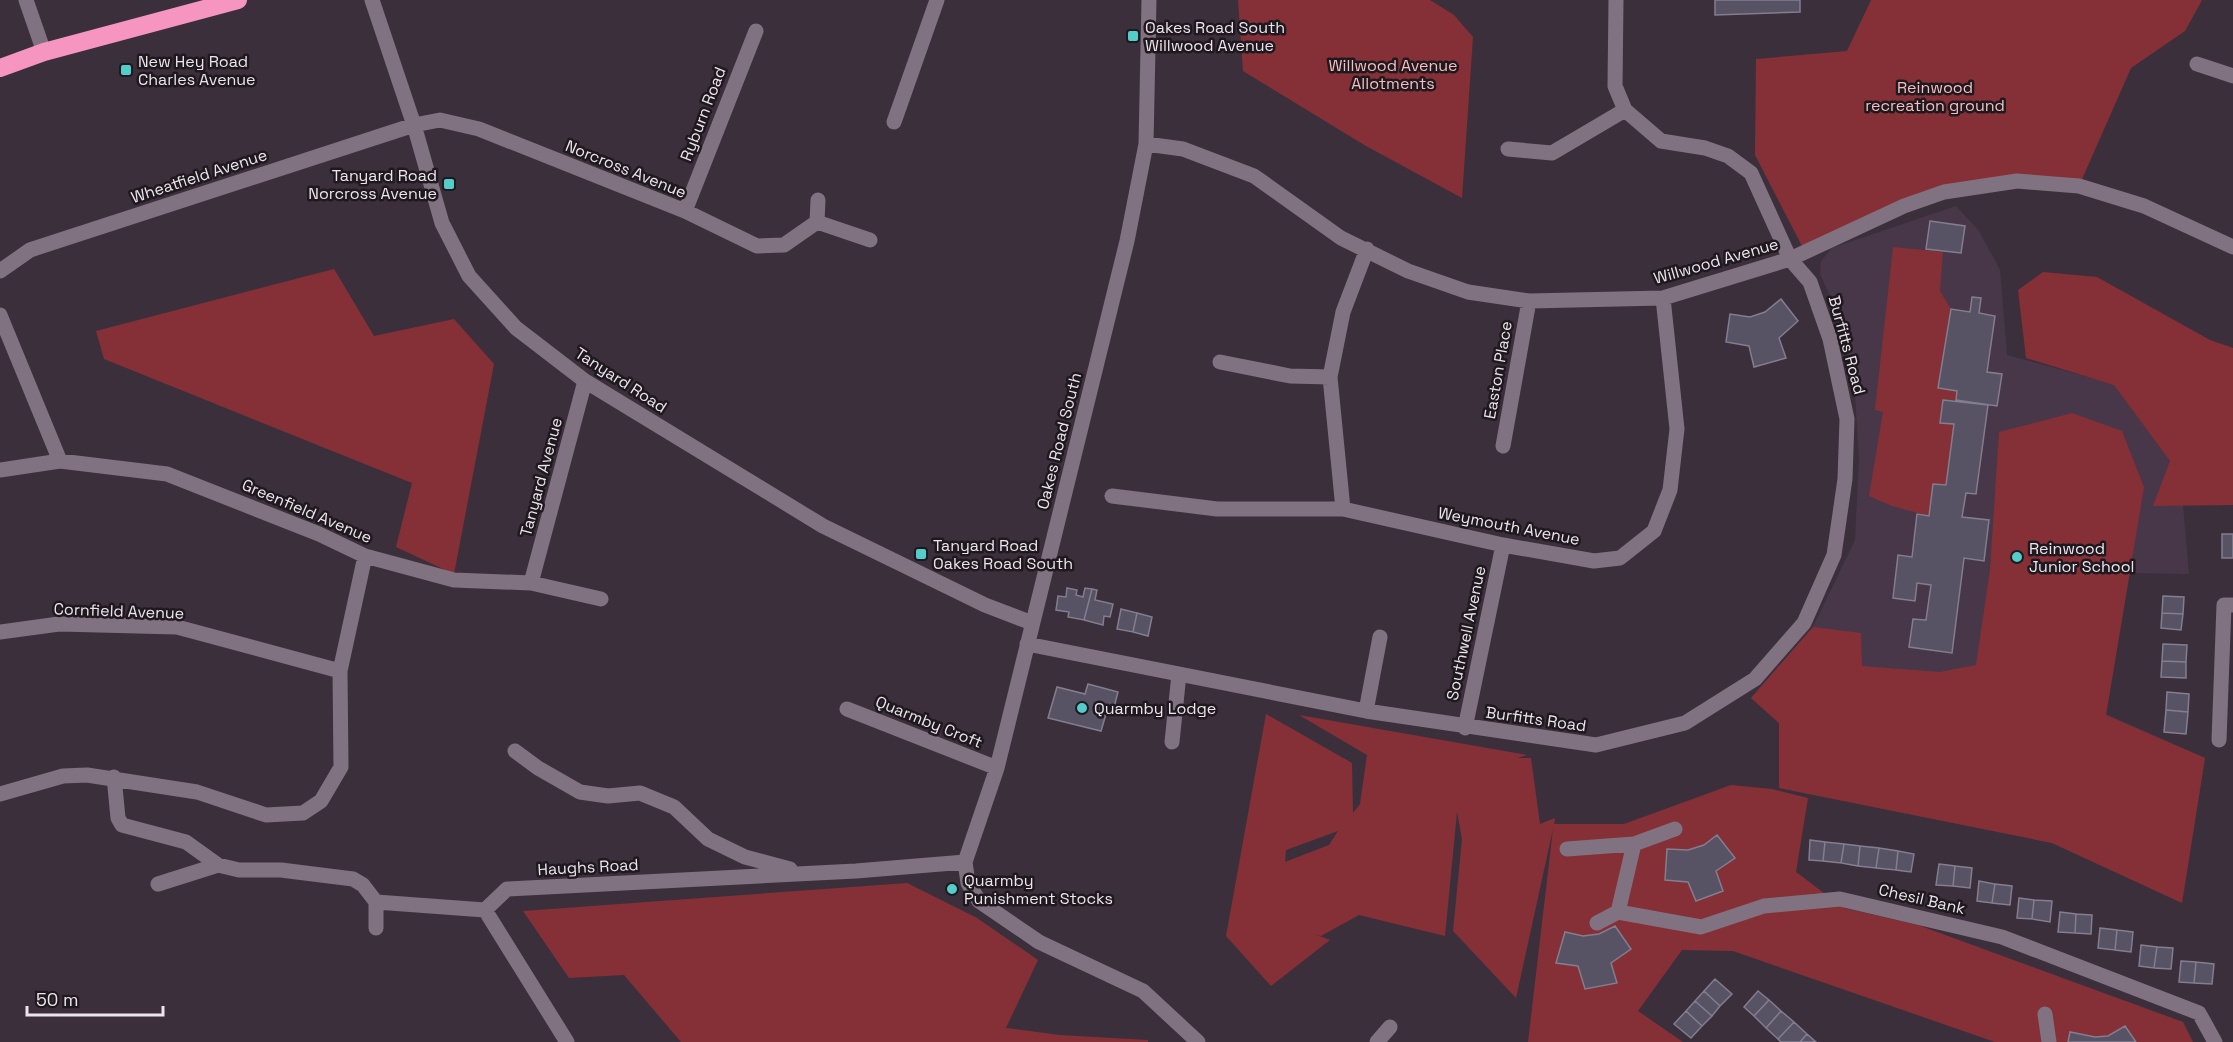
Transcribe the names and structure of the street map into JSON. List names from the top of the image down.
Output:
{
  "streets": {
    "street": [
      "Ryburn Road",
      "Norcross Avenue",
      "Wheatfield Avenue",
      "Willwood Avenue",
      "Burfitts Road",
      "Easton Place",
      "Tanyard Road",
      "Oakes Road South",
      "Tanyard Avenue",
      "Greenfield Avenue",
      "Weymouth Avenue",
      "Cornfield Avenue",
      "Southwell Avenue",
      "Quarmby Croft",
      "Haughs Road",
      "Chesil Bank"
    ]
  },
  "crossings": [
    ["Ryburn Road", "Norcross Avenue"],
    ["Norcross Avenue", "Wheatfield Avenue"],
    ["Norcross Avenue", "Tanyard Road"],
    ["Wheatfield Avenue", "Tanyard Road"],
    ["Willwood Avenue", "Burfitts Road"],
    ["Willwood Avenue", "Easton Place"],
    ["Willwood Avenue", "Oakes Road South"],
    ["Willwood Avenue", "Weymouth Avenue"],
    ["Burfitts Road", "Oakes Road South"],
    ["Burfitts Road", "Southwell Avenue"],
    ["Tanyard Road", "Oakes Road South"],
    ["Tanyard Road", "Tanyard Avenue"],
    ["Oakes Road South", "Quarmby Croft"],
    ["Oakes Road South", "Haughs Road"],
    ["Tanyard Avenue", "Greenfield Avenue"],
    ["Weymouth Avenue", "Southwell Avenue"]
  ],
  "parks": ["Willwood Avenue Allotments", "Reinwood recreation ground"],
  "places": {
    "transit": [
      "Oakes Road South Willwood Avenue",
      "New Hey Road Charles Avenue",
      "Tanyard Road Norcross Avenue",
      "Tanyard Road Oakes Road South"
    ],
    "other": ["Reinwood Junior School", "Quarmby Lodge", "Quarmby Punishment Stocks"]
  },
  "scale_bar": "50 m"
}
